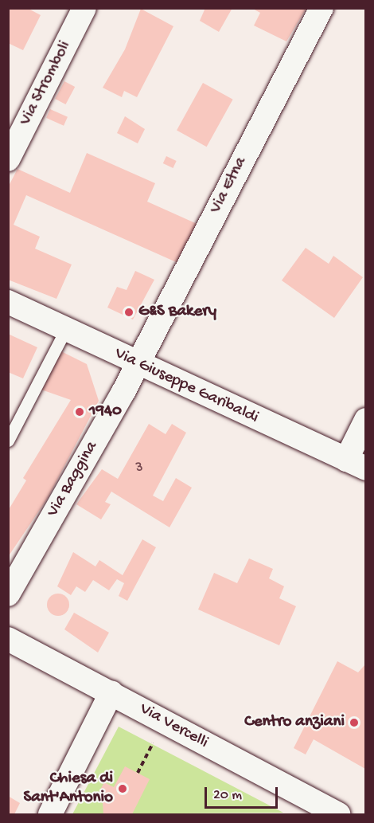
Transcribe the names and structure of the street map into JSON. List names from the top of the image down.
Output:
{
  "streets": {
    "street": [
      "Via Stromboli",
      "Via Etna",
      "Via Giuseppe Garibaldi",
      "Via Baggina",
      "Via Vercelli"
    ]
  },
  "crossings": [
    ["Via Etna", "Via Giuseppe Garibaldi"],
    ["Via Etna", "Via Baggina"],
    ["Via Giuseppe Garibaldi", "Via Baggina"]
  ],
  "places": [
    "G&S Bakery",
    "1940",
    "Centro anziani",
    "Chiesa di Sant'Antonio"
  ],
  "house_numbers": ["3"],
  "scale_bar": "20 m"
}
